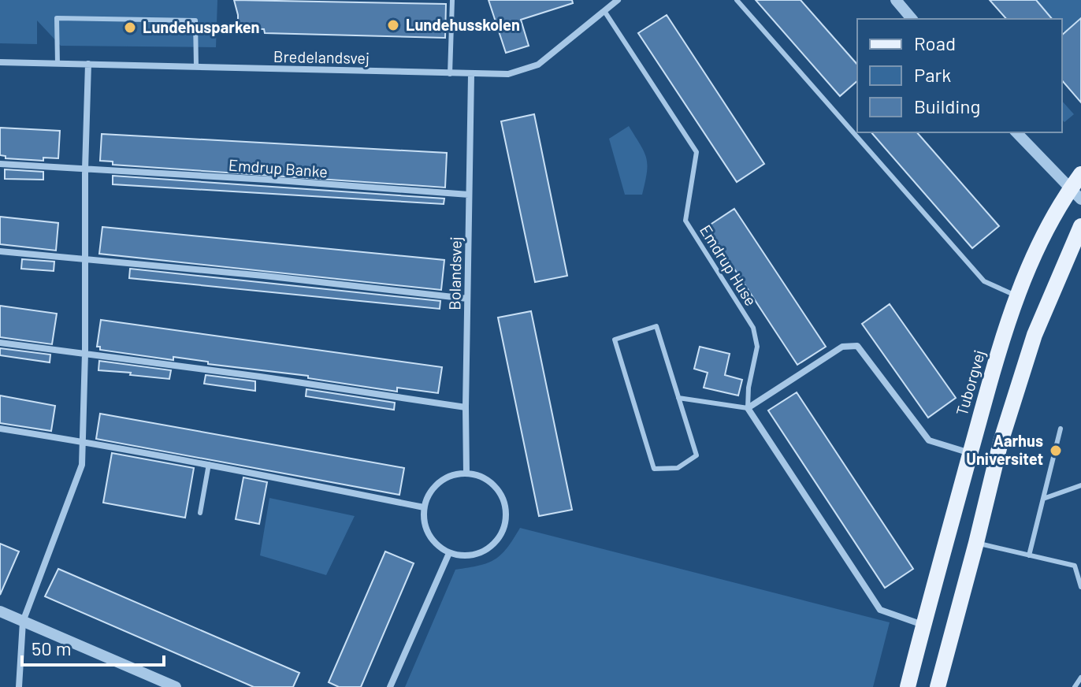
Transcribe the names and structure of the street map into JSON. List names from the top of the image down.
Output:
{
  "streets": {
    "main road": ["Tuborgvej"],
    "street": ["Bredelandsvej", "Emdrup Banke", "Bolandsvej"],
    "lane": ["Emdrup Huse"]
  },
  "crossings": [
    ["Bredelandsvej", "Emdrup Huse"],
    ["Bredelandsvej", "Bolandsvej"],
    ["Emdrup Banke", "Bolandsvej"]
  ],
  "places": ["Lundehusskolen", "Lundehusparken", "Aarhus Universitet"],
  "legend": ["Road", "Park", "Building"],
  "scale_bar": "50 m"
}
